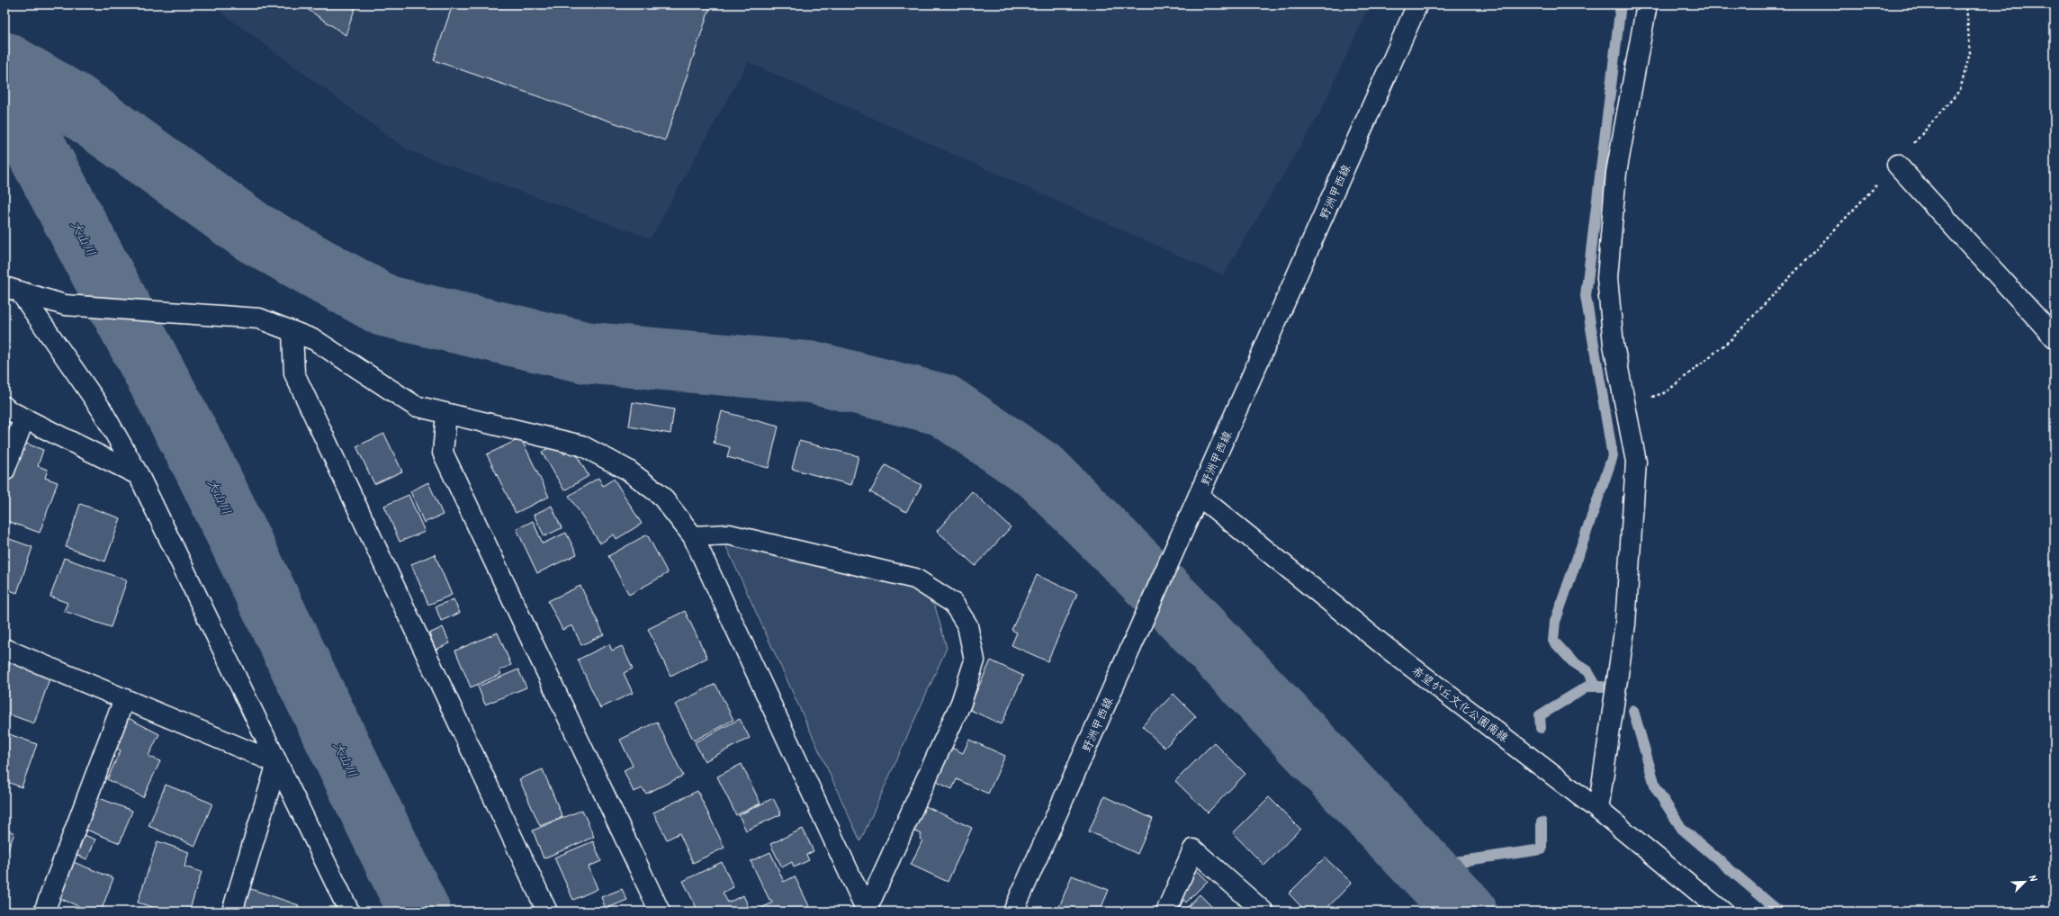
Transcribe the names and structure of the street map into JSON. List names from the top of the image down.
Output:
{
  "streets": {
    "street": ["野洲甲西線", "希望が丘文化公園南線"]
  },
  "crossings": [
    ["野洲甲西線", "希望が丘文化公園南線"]
  ],
  "water": ["大山川"],
  "north": "top right"
}
